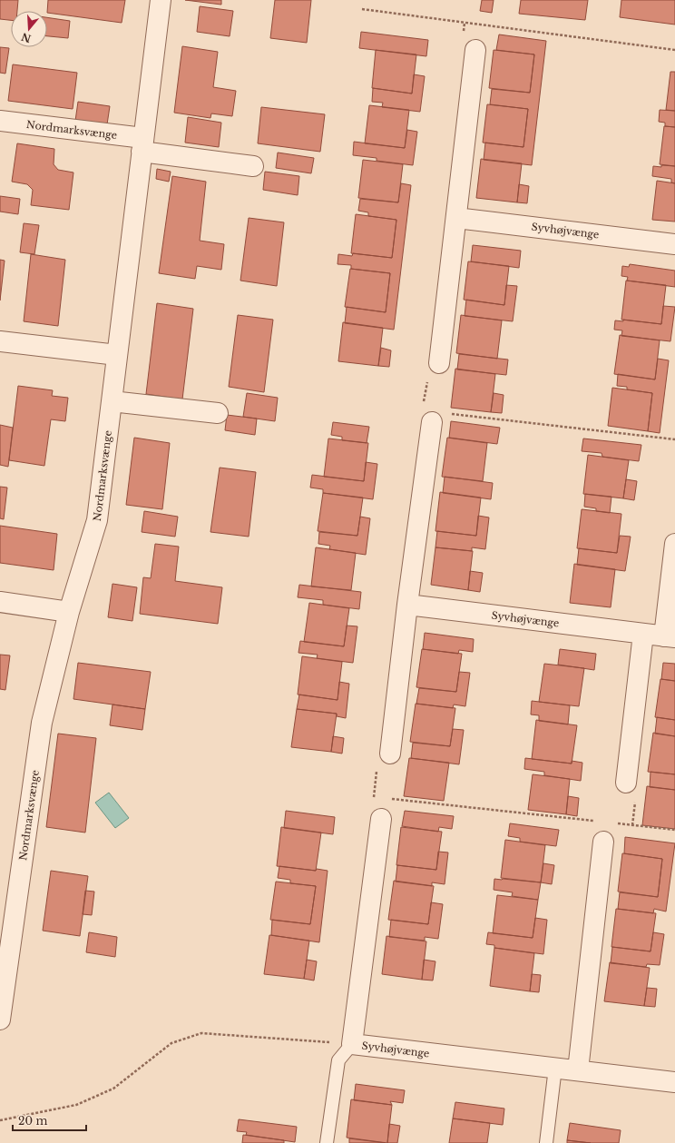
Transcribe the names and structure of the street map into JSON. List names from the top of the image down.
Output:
{
  "streets": {
    "street": ["Nordmarksvænge", "Syvhøjvænge"]
  },
  "scale_bar": "20 m",
  "north": "bottom"
}
